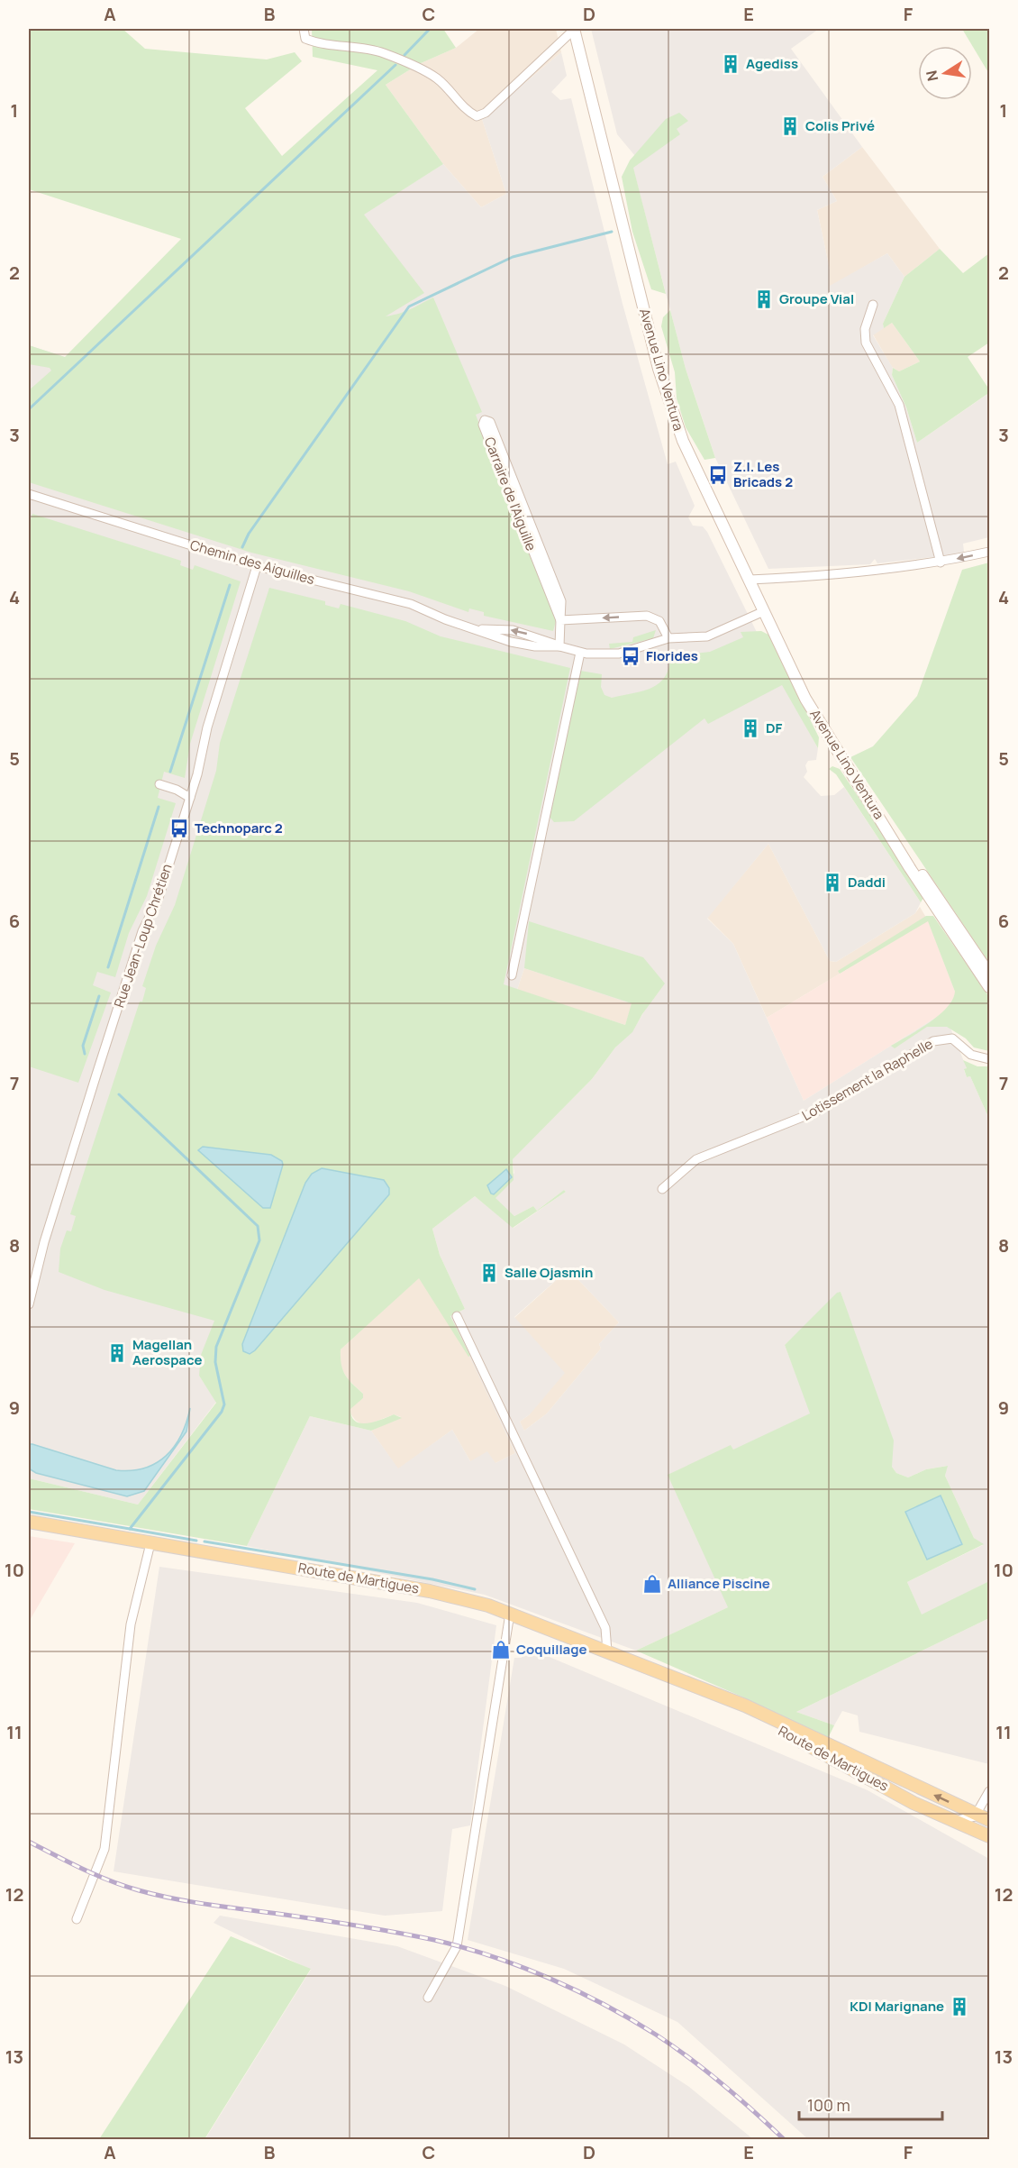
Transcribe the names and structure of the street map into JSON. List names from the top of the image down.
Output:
{
  "streets": {
    "main road": ["Avenue Lino Ventura", "Route de Martigues"],
    "street": [
      "Carraire de l'Aiguille",
      "Chemin des Aiguilles",
      "Rue Jean-Loup Chrétien",
      "Lotissement la Raphelle"
    ]
  },
  "crossings": [
    ["Carraire de l'Aiguille", "Chemin des Aiguilles"],
    ["Chemin des Aiguilles", "Rue Jean-Loup Chrétien"]
  ],
  "places": {
    "building": [
      "Agediss",
      "Colis Privé",
      "Groupe Vial",
      "DF",
      "Daddi",
      "Salle Ojasmin",
      "Magellan Aerospace",
      "KDI Marignane"
    ],
    "bus stop": ["Z.I. Les Bricads 2", "Florides", "Technoparc 2"],
    "shop": ["Alliance Piscine", "Coquillage"]
  },
  "scale_bar": "100 m",
  "north": "left",
  "grid": {
    "columns": [
      "A",
      "B",
      "C",
      "D",
      "E",
      "F"
    ],
    "rows": [
      "1",
      "2",
      "3",
      "4",
      "5",
      "6",
      "7",
      "8",
      "9",
      "10",
      "11",
      "12",
      "13"
    ]
  }
}
